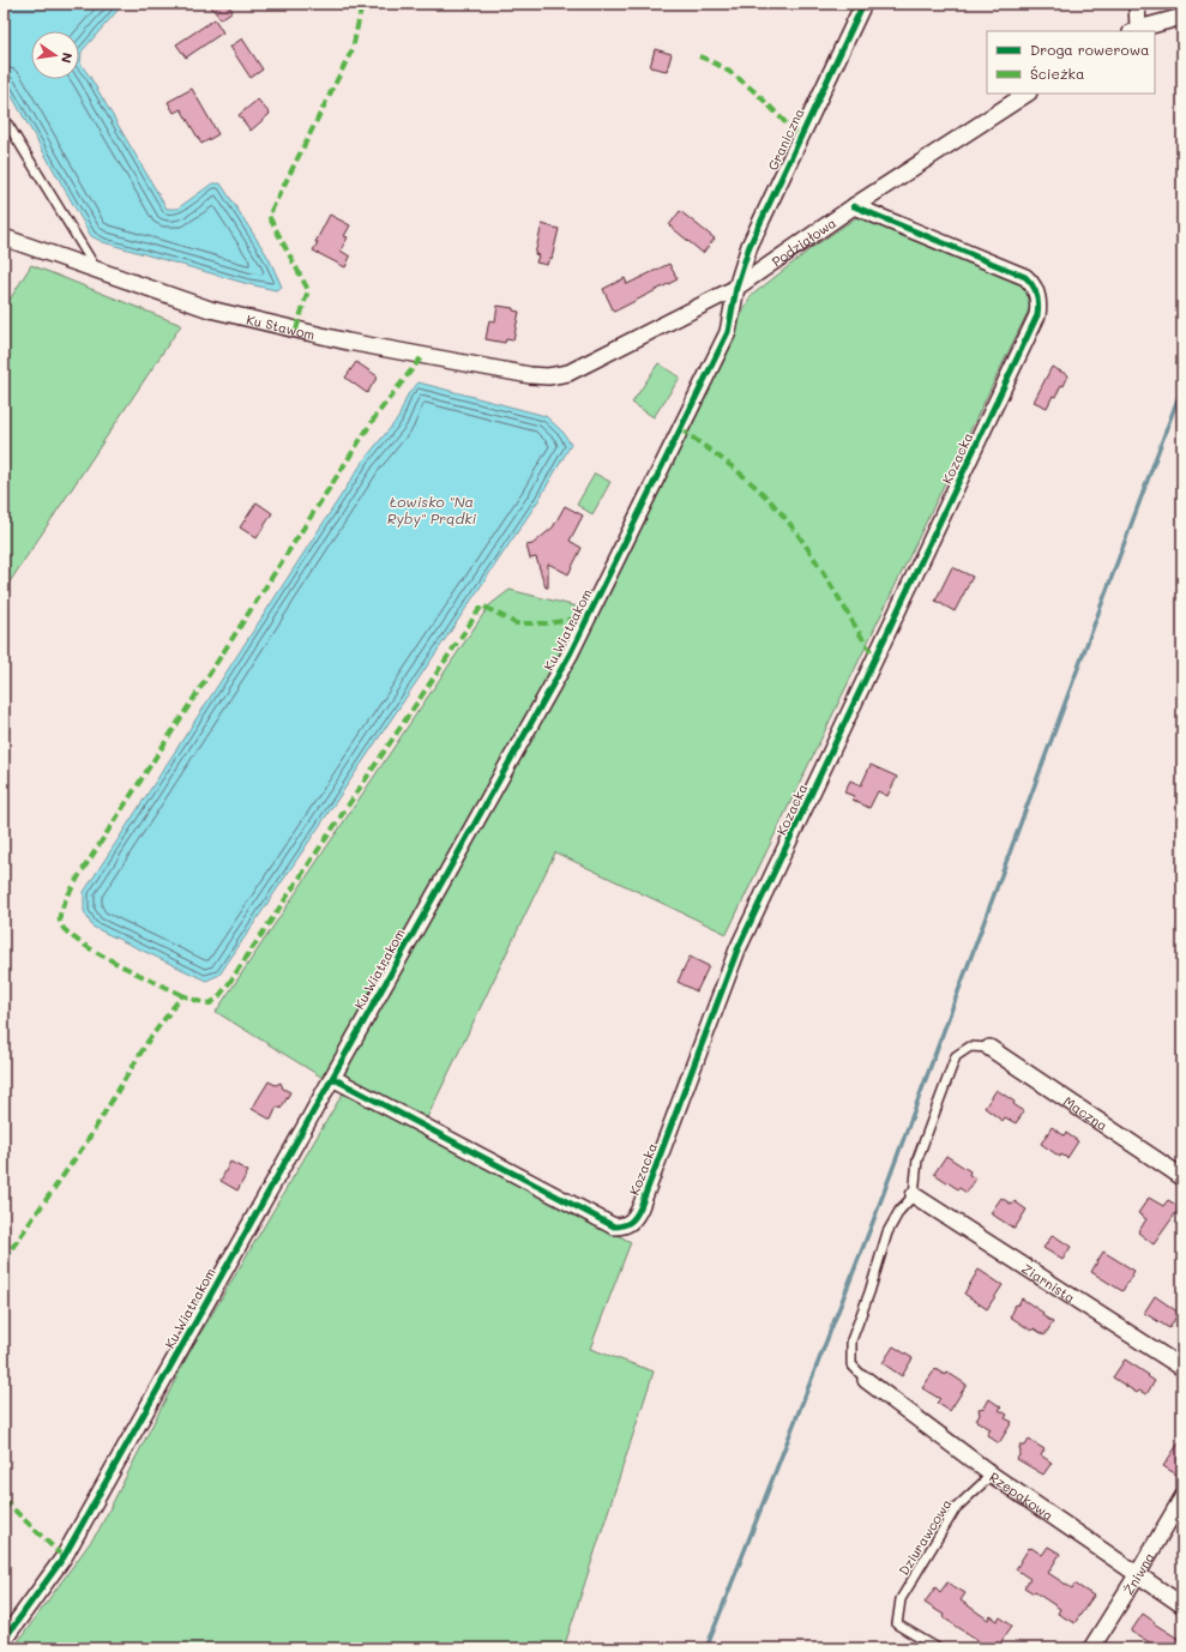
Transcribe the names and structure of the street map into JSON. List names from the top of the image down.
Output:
{
  "streets": {
    "street": [
      "Graniczna",
      "Podziałowa",
      "Ku Stawom",
      "Kozacka",
      "Ku Wiatrakom",
      "Mączna",
      "Ziarnista",
      "Rzepakowa",
      "Żniwna"
    ],
    "lane": ["Dziurawcowa"]
  },
  "crossings": [
    ["Graniczna", "Podziałowa"],
    ["Graniczna", "Ku Wiatrakom"],
    ["Podziałowa", "Ku Stawom"],
    ["Podziałowa", "Kozacka"],
    ["Podziałowa", "Ku Wiatrakom"],
    ["Kozacka", "Ku Wiatrakom"],
    ["Rzepakowa", "Dziurawcowa"],
    ["Rzepakowa", "Żniwna"]
  ],
  "water": ["Łowisko \"Na Ryby\" Prądki"],
  "legend": ["Droga rowerowa", "Ścieżka"],
  "north": "right"
}
